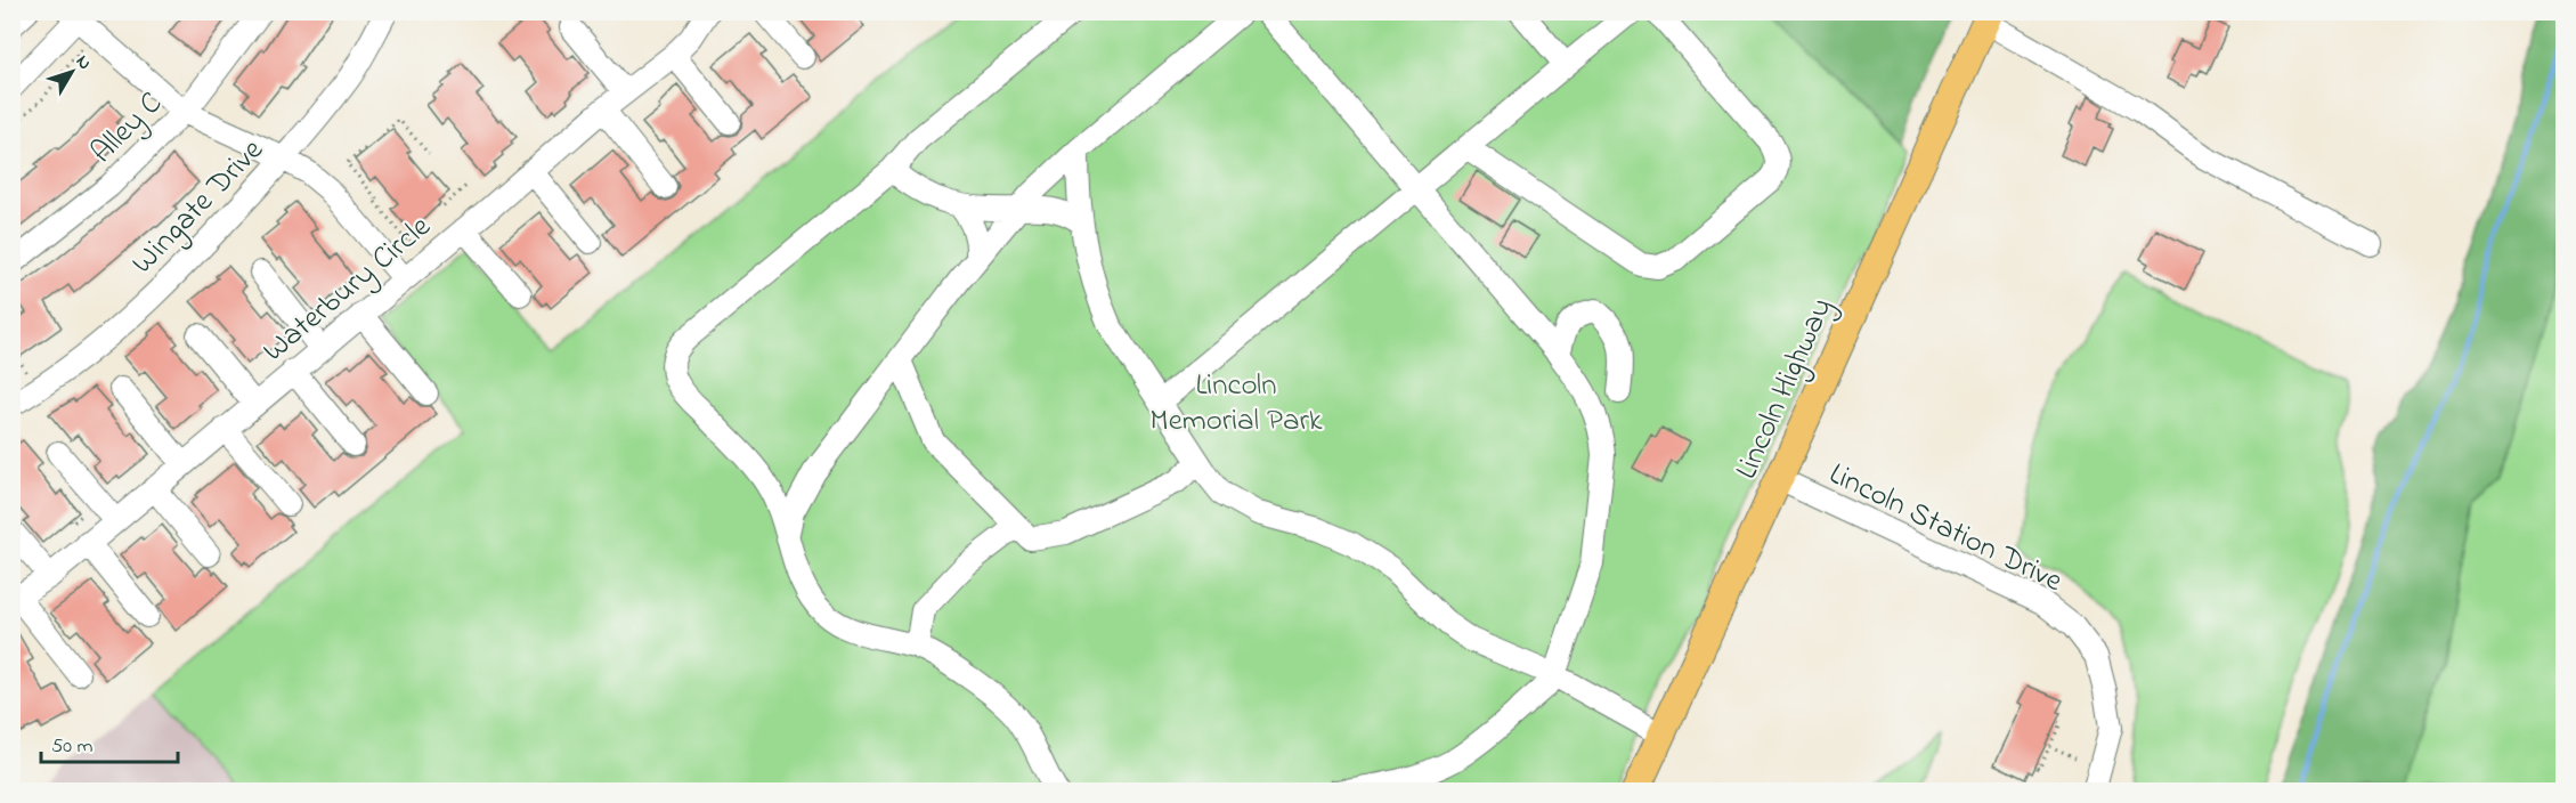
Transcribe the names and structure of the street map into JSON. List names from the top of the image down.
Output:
{
  "streets": {
    "main road": ["Lincoln Highway"],
    "street": [
      "Alley C",
      "Wingate Drive",
      "Waterbury Circle",
      "Lincoln Station Drive"
    ]
  },
  "crossings": [
    ["Lincoln Highway", "Lincoln Station Drive"]
  ],
  "parks": ["Lincoln Memorial Park"],
  "scale_bar": "50 m",
  "north": "top right"
}
